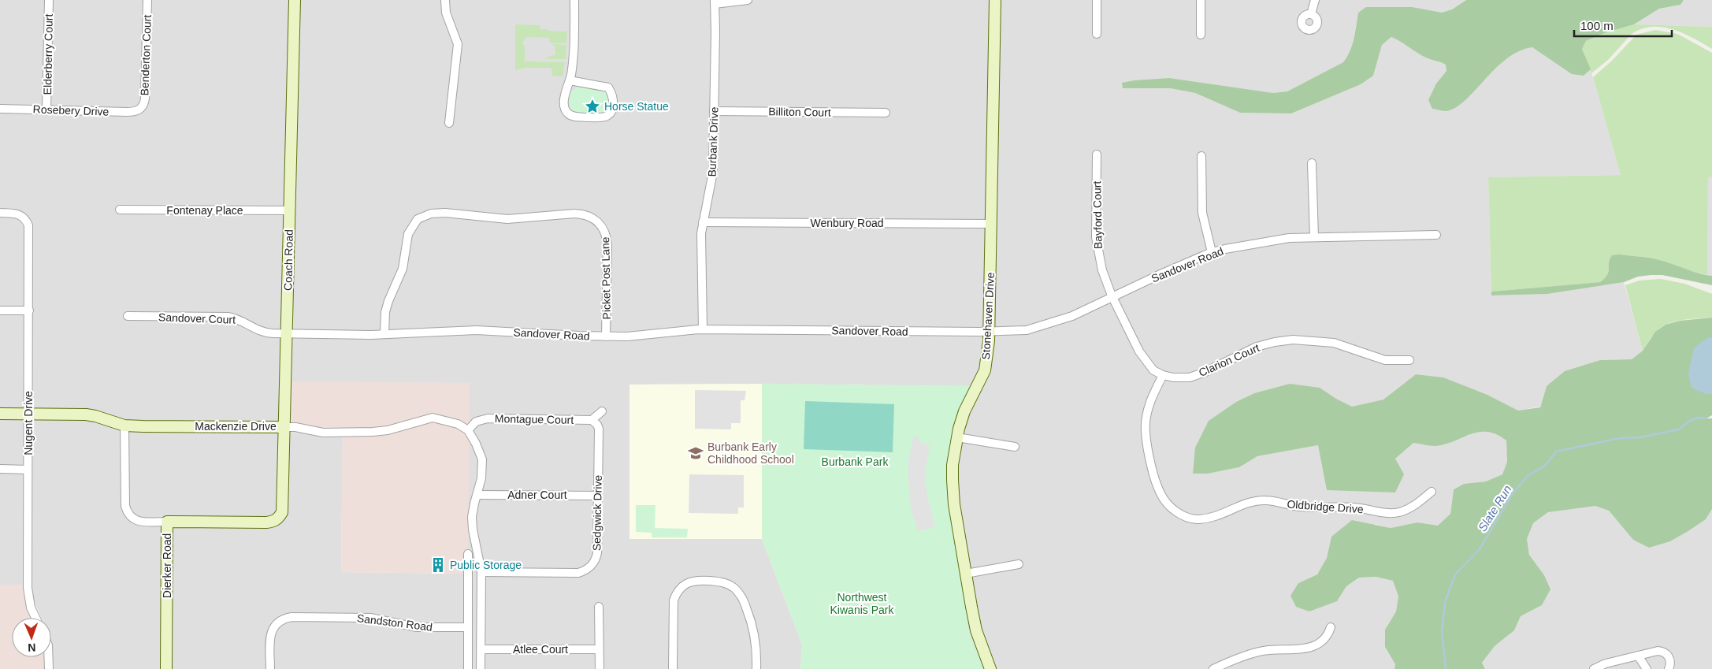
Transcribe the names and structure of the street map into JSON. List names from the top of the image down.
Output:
{
  "streets": {
    "street": [
      "Elderberry Court",
      "Benderton Court",
      "Rosebery Drive",
      "Billiton Court",
      "Burbank Drive",
      "Fontenay Place",
      "Bayford Court",
      "Wenbury Road",
      "Coach Road",
      "Sandover Road",
      "Picket Post Lane",
      "Stonehaven Drive",
      "Sandover Court",
      "Clarion Court",
      "Montague Court",
      "Nugent Drive",
      "Mackenzie Drive",
      "Adner Court",
      "Oldbridge Drive",
      "Sedgwick Drive",
      "Dierker Road",
      "Sandston Road",
      "Atlee Court"
    ]
  },
  "crossings": [
    ["Elderberry Court", "Rosebery Drive"],
    ["Benderton Court", "Rosebery Drive"],
    ["Billiton Court", "Burbank Drive"],
    ["Burbank Drive", "Wenbury Road"],
    ["Burbank Drive", "Sandover Road"],
    ["Fontenay Place", "Coach Road"],
    ["Bayford Court", "Sandover Road"],
    ["Bayford Court", "Clarion Court"],
    ["Wenbury Road", "Stonehaven Drive"],
    ["Coach Road", "Sandover Road"],
    ["Coach Road", "Sandover Court"],
    ["Coach Road", "Mackenzie Drive"],
    ["Coach Road", "Dierker Road"],
    ["Sandover Road", "Picket Post Lane"],
    ["Sandover Road", "Stonehaven Drive"],
    ["Sandover Road", "Sandover Court"],
    ["Sandover Road", "Clarion Court"],
    ["Clarion Court", "Oldbridge Drive"],
    ["Montague Court", "Mackenzie Drive"],
    ["Montague Court", "Sedgwick Drive"],
    ["Nugent Drive", "Mackenzie Drive"],
    ["Mackenzie Drive", "Dierker Road"],
    ["Adner Court", "Sedgwick Drive"]
  ],
  "water": ["Slate Run"],
  "parks": ["Burbank Park", "Northwest Kiwanis Park"],
  "places": {
    "place": ["Horse Statue"],
    "school or university": ["Burbank Early Childhood School"],
    "building": ["Public Storage"]
  },
  "scale_bar": "100 m",
  "north": "bottom"
}
